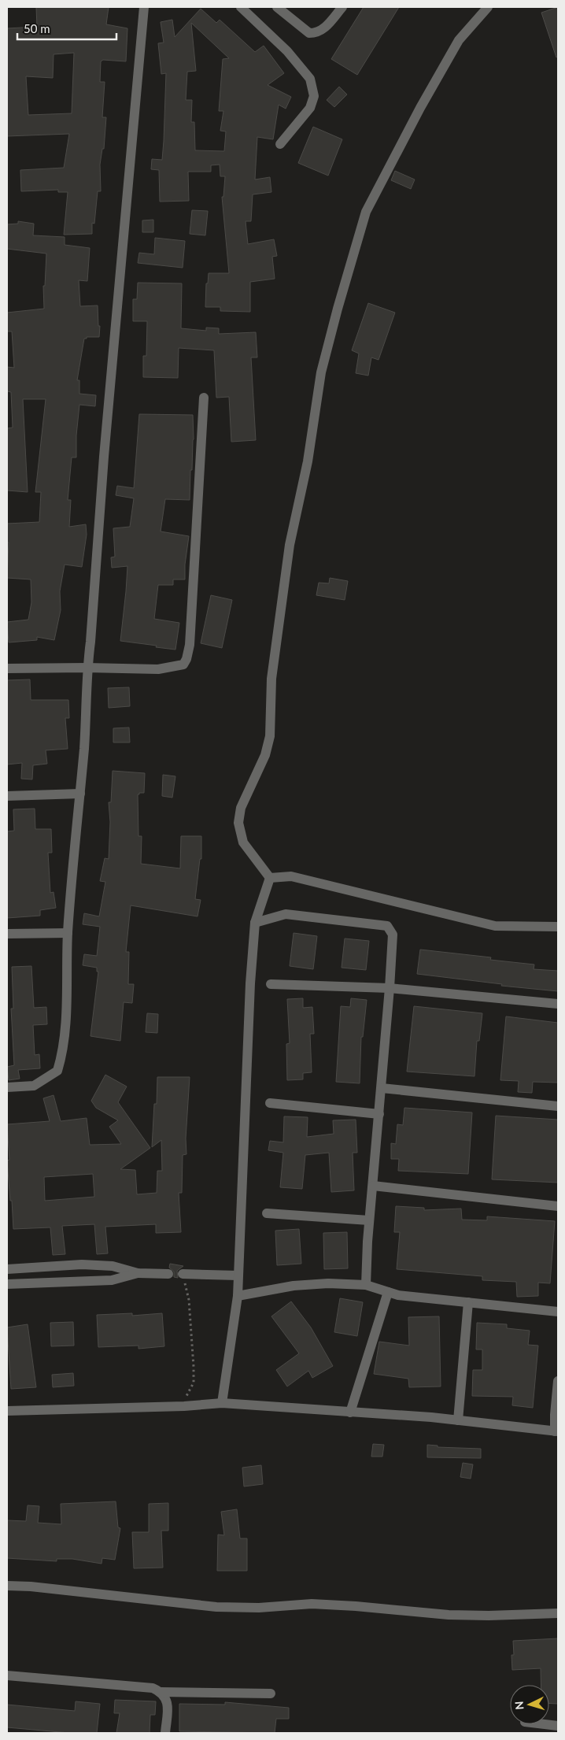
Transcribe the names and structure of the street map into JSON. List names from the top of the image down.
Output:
{
  "scale_bar": "50 m",
  "north": "left"
}
